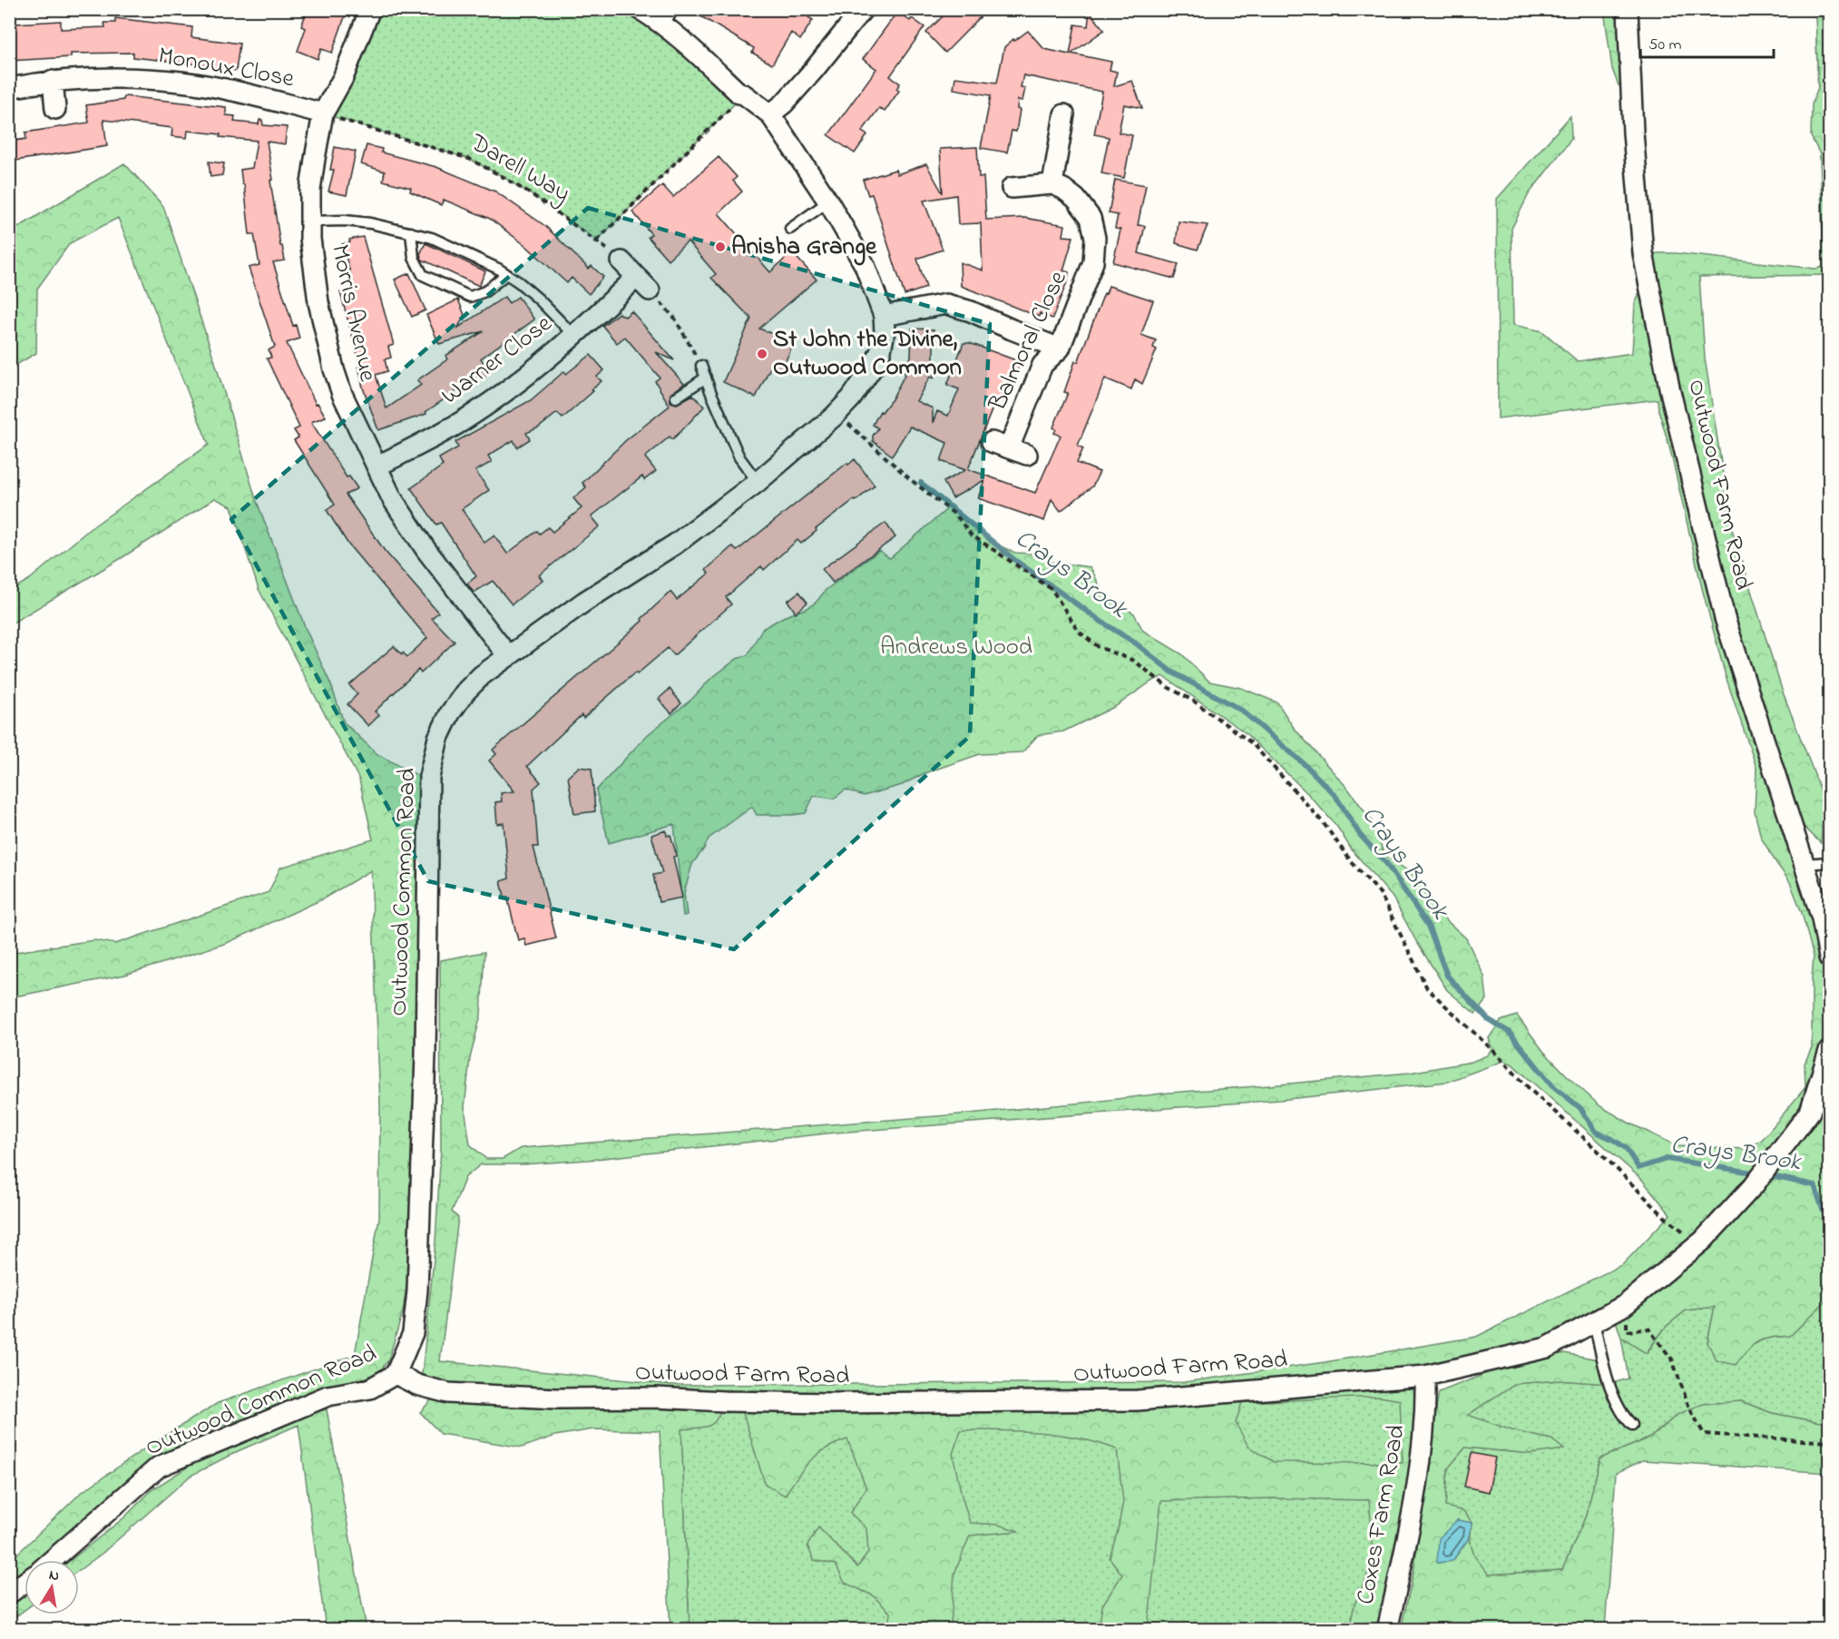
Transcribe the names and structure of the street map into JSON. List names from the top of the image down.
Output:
{
  "streets": {
    "street": [
      "Monoux Close",
      "Morris Avenue",
      "Balmoral Close",
      "Warner Close",
      "Outwood Farm Road",
      "Outwood Common Road",
      "Coxes Farm Road"
    ],
    "path": ["Darell Way"]
  },
  "crossings": [
    ["Monoux Close", "Darell Way"],
    ["Monoux Close", "Morris Avenue"],
    ["Darell Way", "Morris Avenue"],
    ["Morris Avenue", "Warner Close"],
    ["Morris Avenue", "Outwood Common Road"],
    ["Outwood Farm Road", "Outwood Common Road"],
    ["Outwood Farm Road", "Coxes Farm Road"]
  ],
  "water": ["Crays Brook"],
  "parks": ["Andrews Wood"],
  "places": ["Anisha Grange", "St John the Divine, Outwood Common"],
  "scale_bar": "50 m",
  "north": "top"
}
